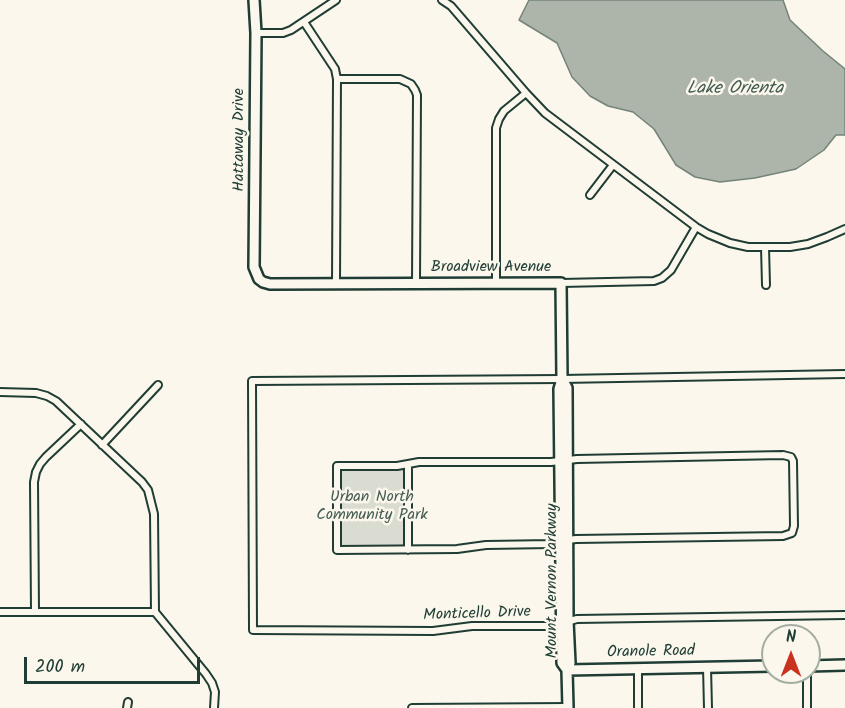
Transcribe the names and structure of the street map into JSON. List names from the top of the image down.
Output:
{
  "streets": {
    "street": [
      "Hattaway Drive",
      "Broadview Avenue",
      "Mount Vernon Parkway",
      "Monticello Drive",
      "Oranole Road"
    ]
  },
  "crossings": [
    ["Hattaway Drive", "Broadview Avenue"],
    ["Broadview Avenue", "Mount Vernon Parkway"],
    ["Mount Vernon Parkway", "Monticello Drive"],
    ["Mount Vernon Parkway", "Oranole Road"]
  ],
  "water": ["Lake Orienta"],
  "parks": ["Urban North Community Park"],
  "scale_bar": "200 m",
  "north": "top"
}
